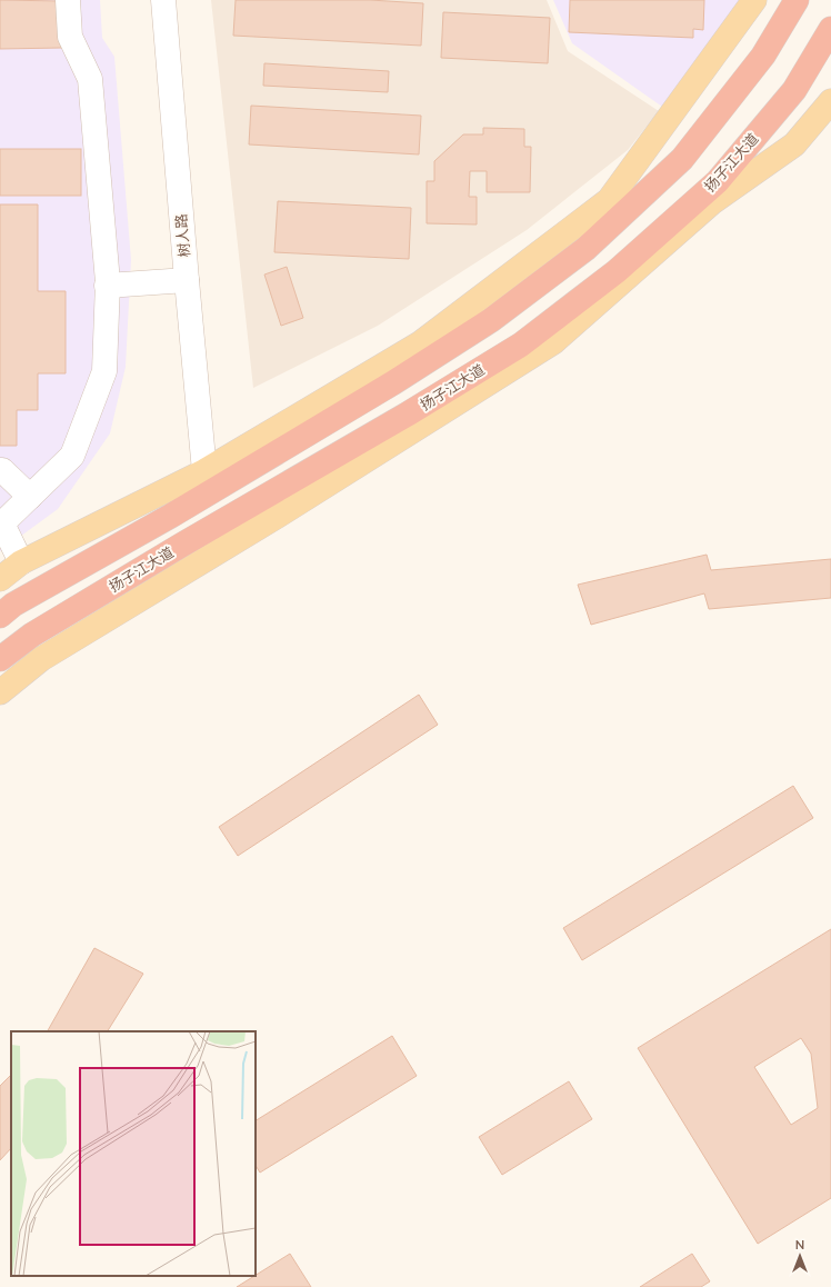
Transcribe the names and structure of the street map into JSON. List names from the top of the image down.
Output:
{
  "streets": {
    "highway": ["扬子江大道"],
    "street": ["树人路"]
  },
  "north": "top"
}
